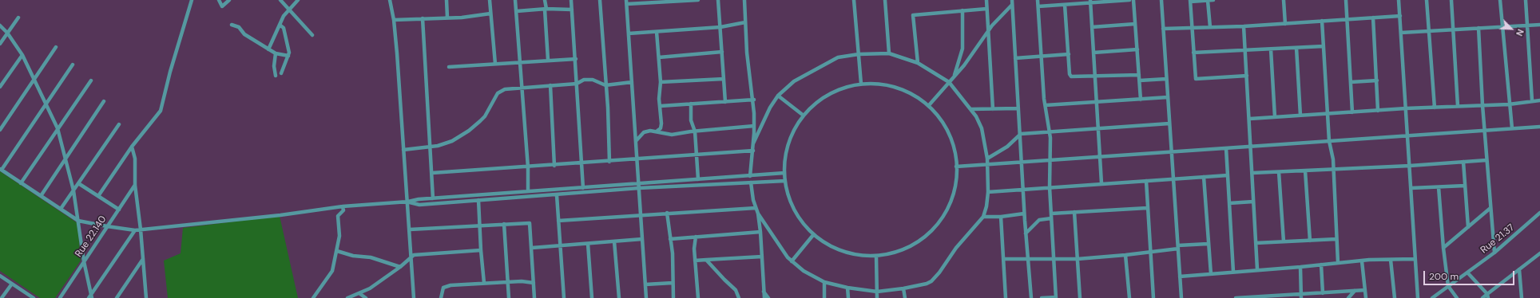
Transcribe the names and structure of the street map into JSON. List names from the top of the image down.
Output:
{
  "streets": {
    "street": ["Rue 22.140", "Rue 21.37"]
  },
  "scale_bar": "200 m",
  "north": "bottom right"
}
